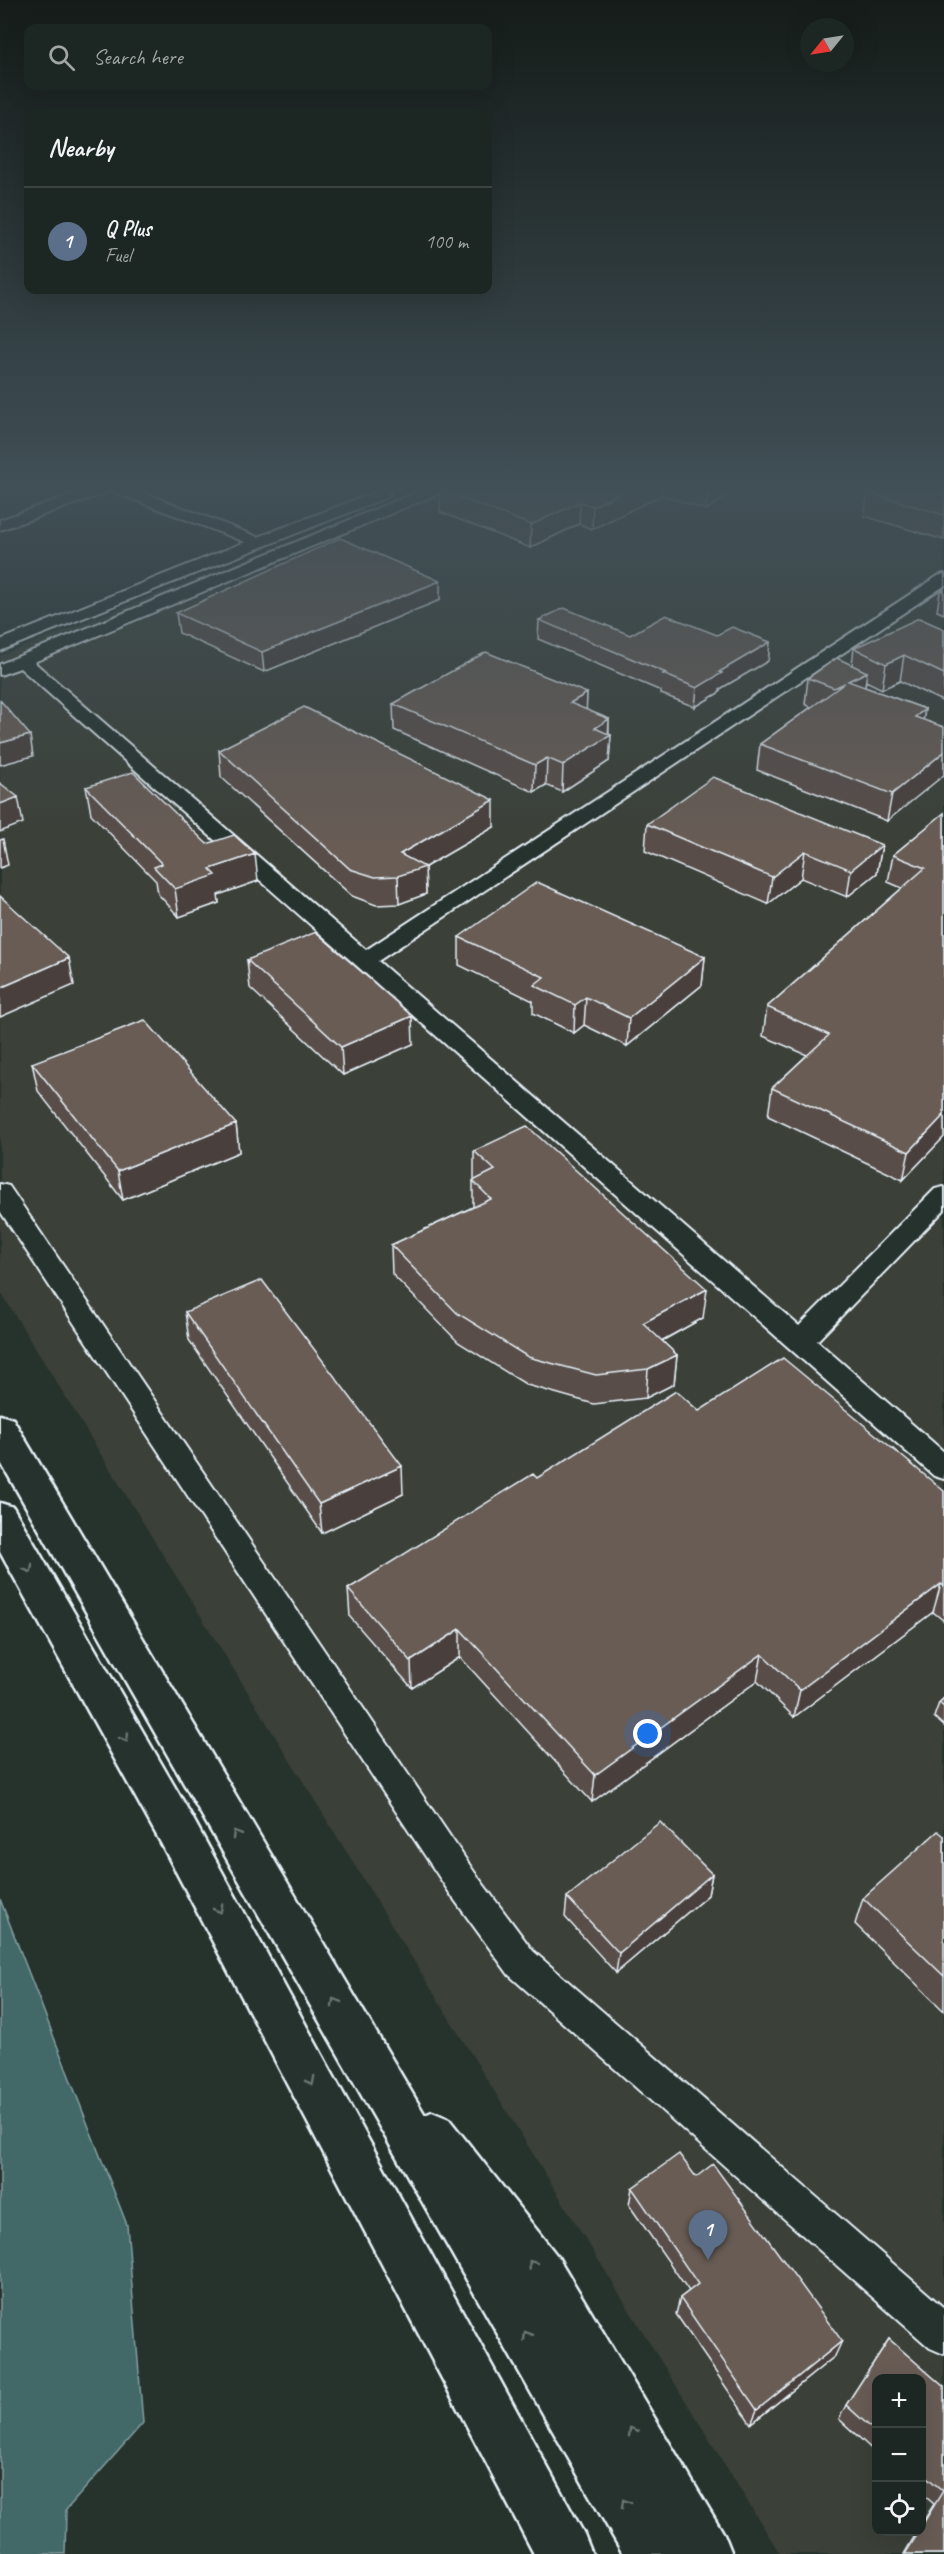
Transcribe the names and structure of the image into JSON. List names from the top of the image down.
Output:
{
  "north": "bottom left",
  "page": {
    "search": "Search here",
    "heading": "Nearby",
    "list": [
      {
        "mark": "1",
        "name": "Q Plus",
        "note": "Fuel",
        "value": "100 m"
      }
    ],
    "pins": "1",
    "map_buttons": ["+", "−"]
  }
}
